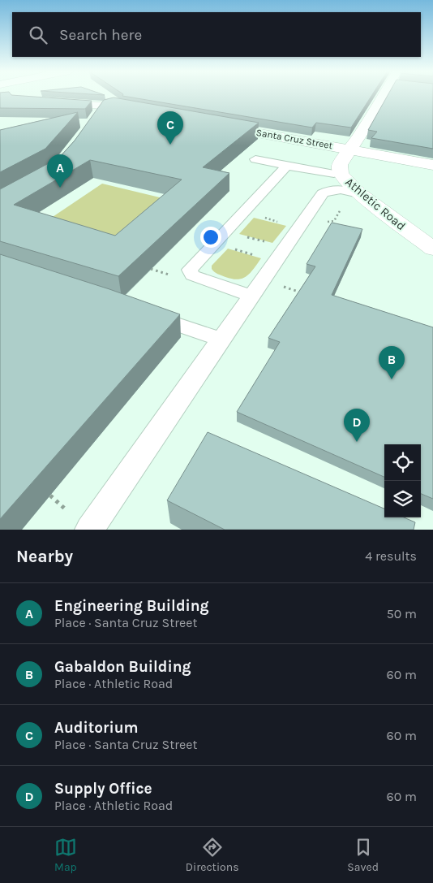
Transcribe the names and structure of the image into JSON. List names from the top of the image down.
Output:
{
  "streets": {
    "street": ["Santa Cruz Street", "Athletic Road"]
  },
  "crossings": [
    ["Santa Cruz Street", "Athletic Road"]
  ],
  "page": {
    "search": "Search here",
    "pins": [
      "C",
      "A",
      "B",
      "D"
    ],
    "heading": ["Nearby", "4 results"],
    "list": [
      {
        "mark": "A",
        "name": "Engineering Building",
        "note": "Place · Santa Cruz Street",
        "value": "50 m"
      },
      {
        "mark": "B",
        "name": "Gabaldon Building",
        "note": "Place · Athletic Road",
        "value": "60 m"
      },
      {
        "mark": "C",
        "name": "Auditorium",
        "note": "Place · Santa Cruz Street",
        "value": "60 m"
      },
      {
        "mark": "D",
        "name": "Supply Office",
        "note": "Place · Athletic Road",
        "value": "60 m"
      }
    ],
    "nav": ["Map", "Directions", "Saved"]
  }
}
